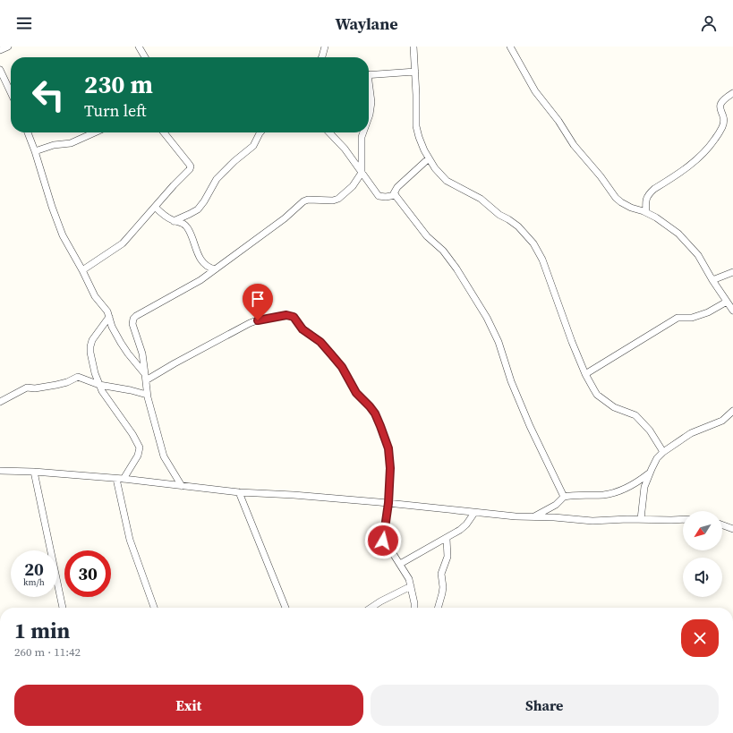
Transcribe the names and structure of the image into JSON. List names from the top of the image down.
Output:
{
  "north": "bottom left",
  "page": {
    "header": "Waylane",
    "turn": ["230 m", "Turn left"],
    "speed": "20 km/h",
    "limit": "30",
    "heading": ["1 min", "260 m · 11:42"],
    "buttons": ["Exit", "Share"]
  }
}
